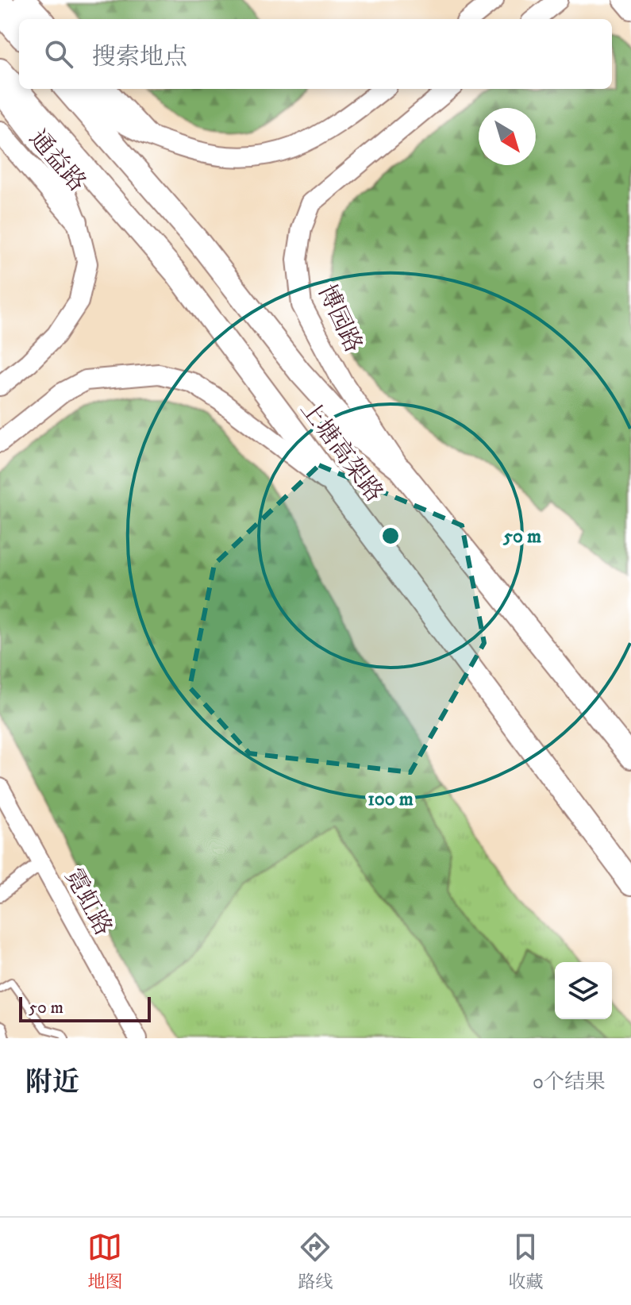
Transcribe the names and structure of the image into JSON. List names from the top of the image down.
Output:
{
  "streets": {
    "highway": ["上塘高架路"],
    "main road": ["通益路", "博园路"],
    "street": ["霓虹路"]
  },
  "crossings": [
    ["博园路", "上塘高架路"]
  ],
  "scale_bar": "50 m",
  "north": "bottom right",
  "page": {
    "search": "搜索地点",
    "scale": "50 m",
    "heading": ["附近", "0个结果"],
    "nav": ["地图", "路线", "收藏"]
  },
  "rings": ["50 m", "100 m"]
}
